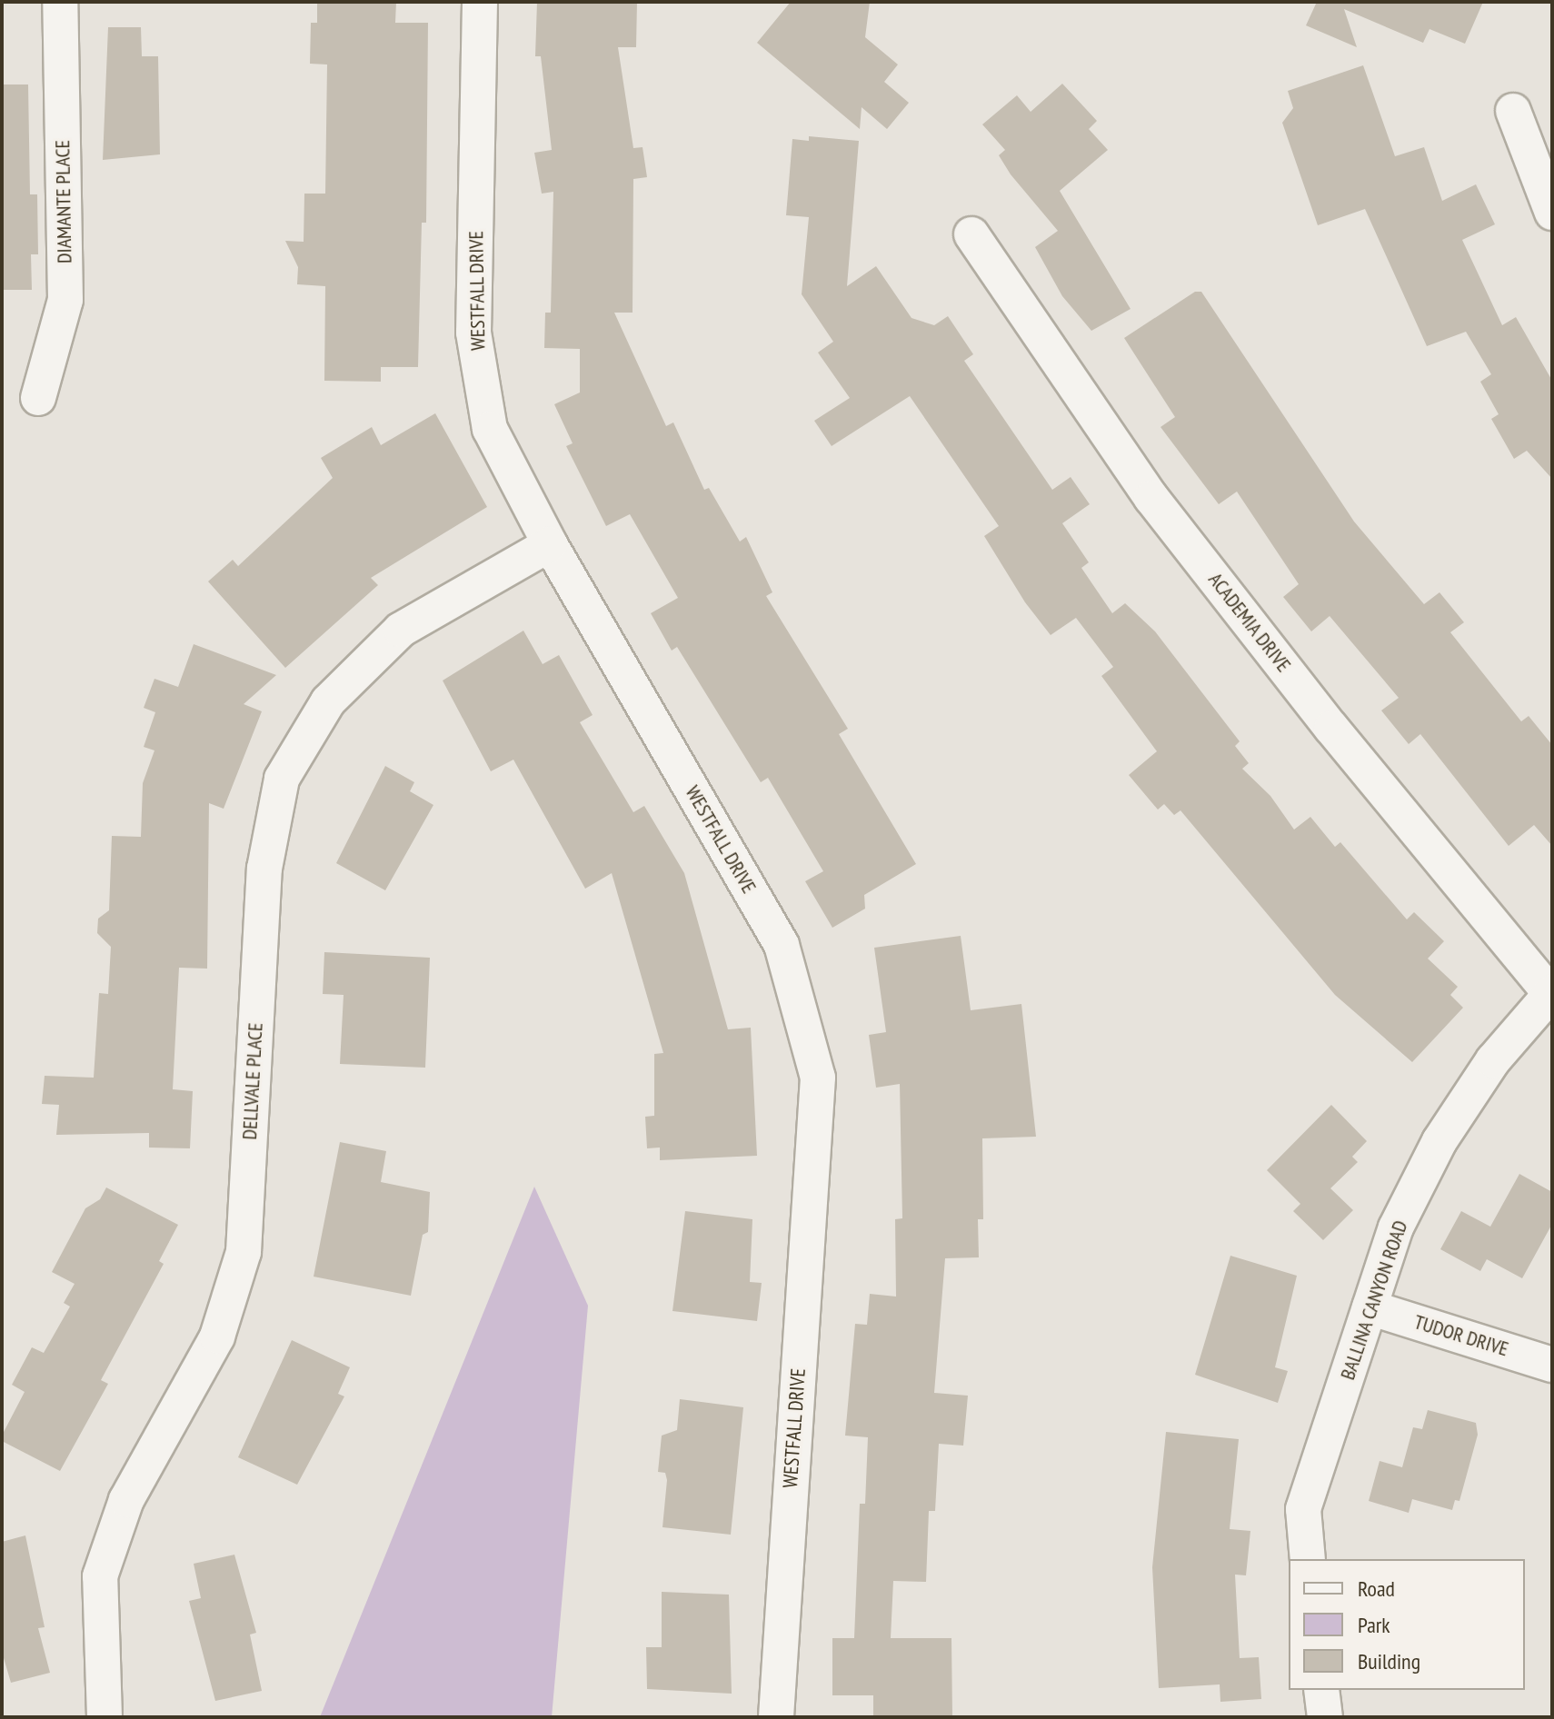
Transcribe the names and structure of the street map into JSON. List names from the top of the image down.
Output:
{
  "streets": {
    "street": [
      "DIAMANTE PLACE",
      "WESTFALL DRIVE",
      "ACADEMIA DRIVE",
      "DELLVALE PLACE",
      "BALLINA CANYON ROAD",
      "TUDOR DRIVE"
    ]
  },
  "crossings": [
    ["WESTFALL DRIVE", "DELLVALE PLACE"],
    ["ACADEMIA DRIVE", "BALLINA CANYON ROAD"],
    ["BALLINA CANYON ROAD", "TUDOR DRIVE"]
  ],
  "legend": ["Road", "Park", "Building"]
}
